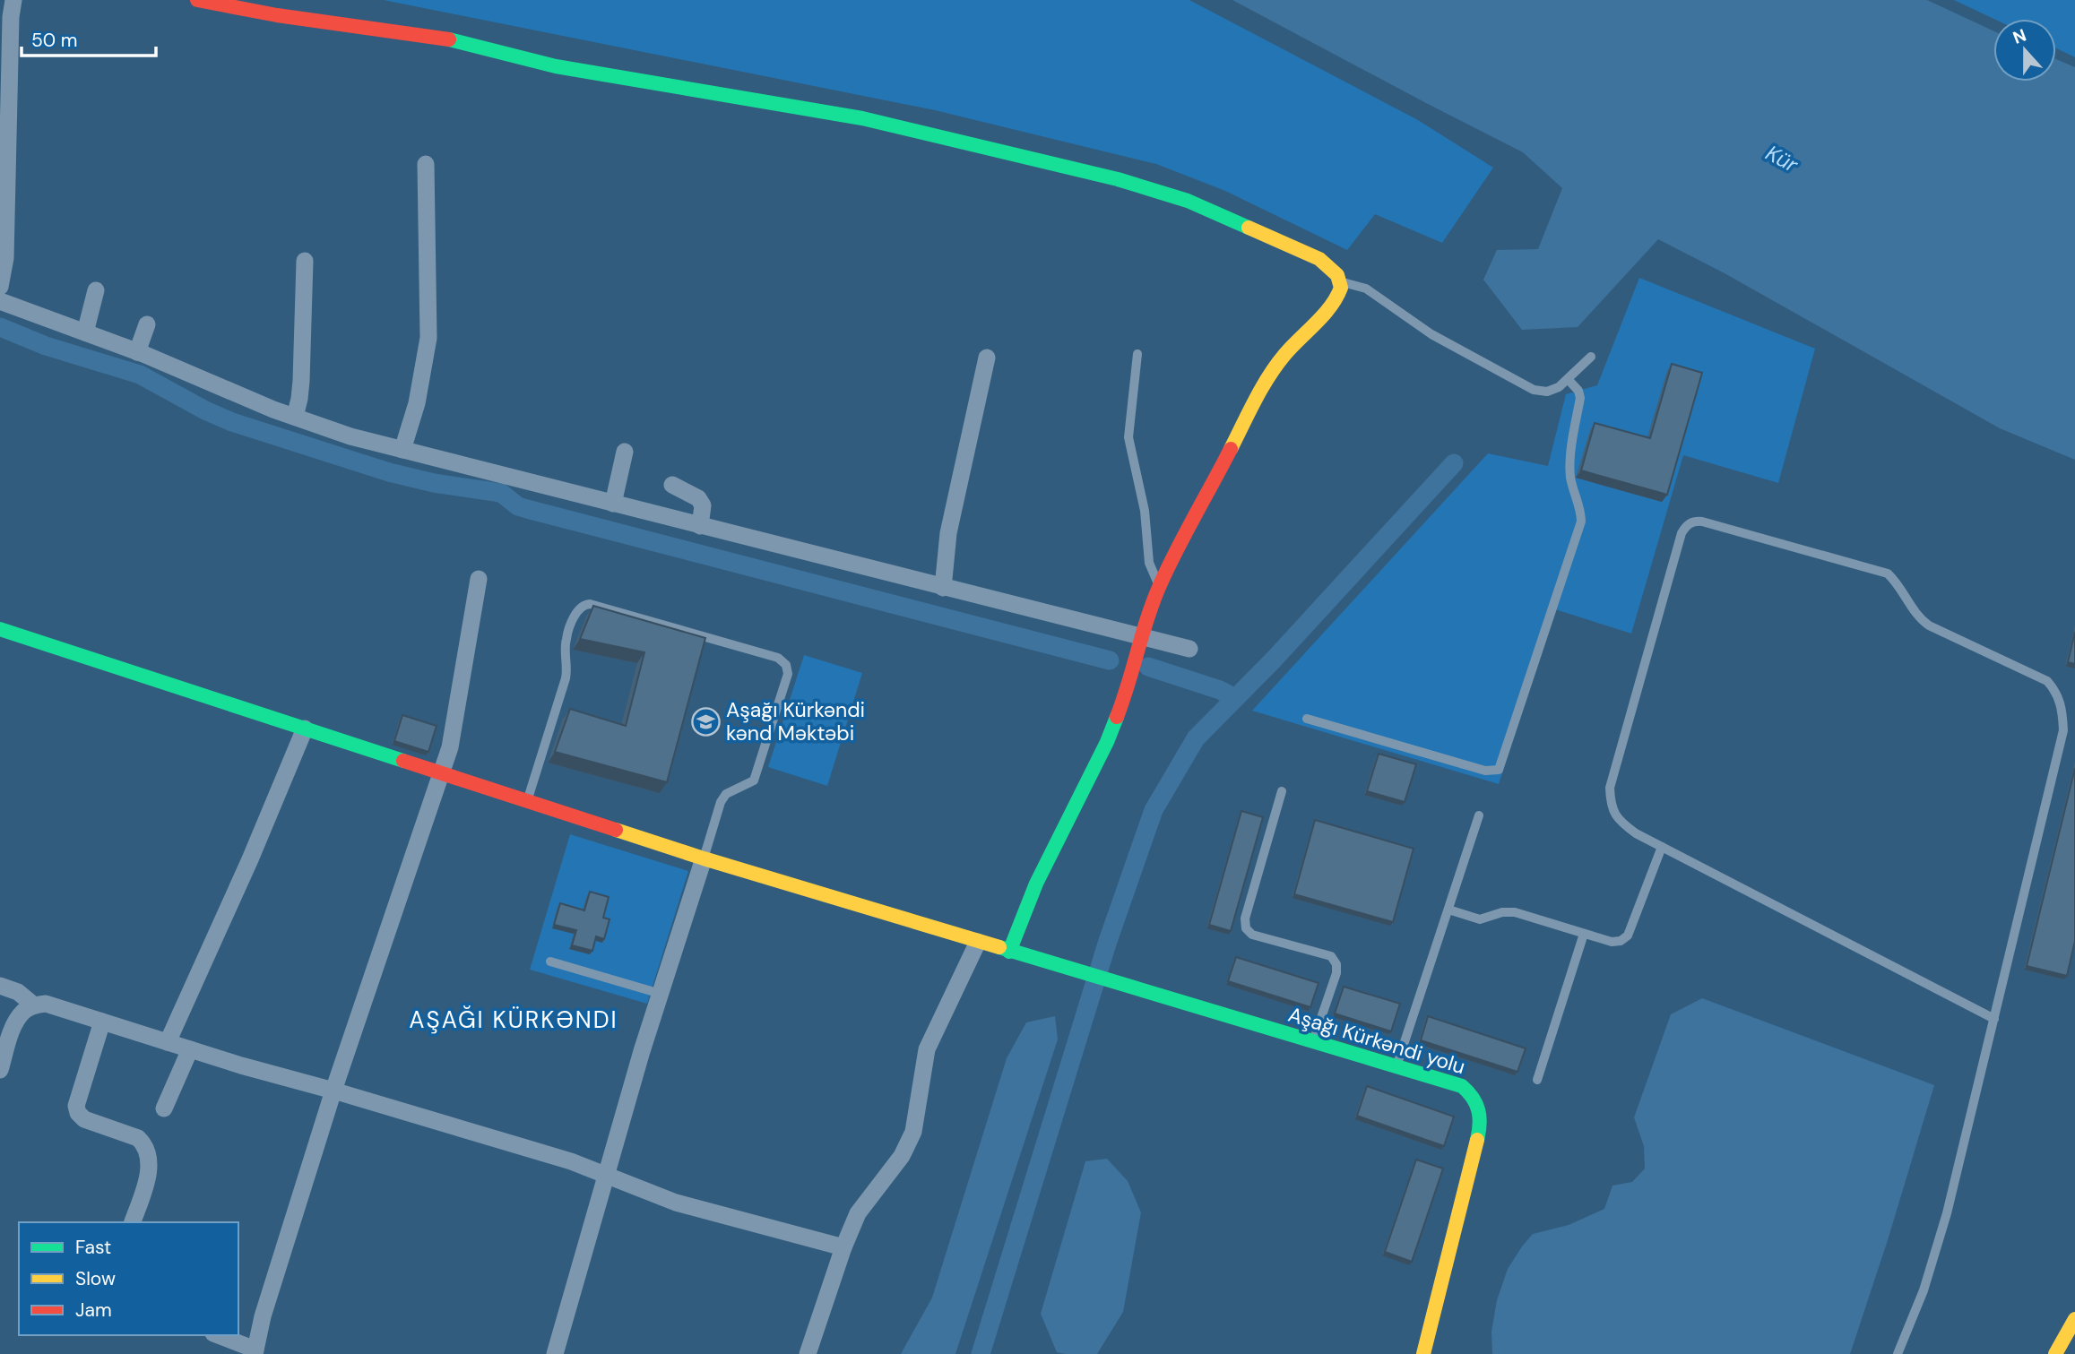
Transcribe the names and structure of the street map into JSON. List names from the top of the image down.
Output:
{
  "streets": {
    "street": ["Aşağı Kürkəndi yolu"]
  },
  "districts": ["AŞAĞI KÜRKƏNDI"],
  "water": ["Kür"],
  "places": {
    "school or university": ["Aşağı Kürkəndi kənd Məktəbi"]
  },
  "legend": ["Fast", "Slow", "Jam"],
  "scale_bar": "50 m",
  "north": "top"
}
